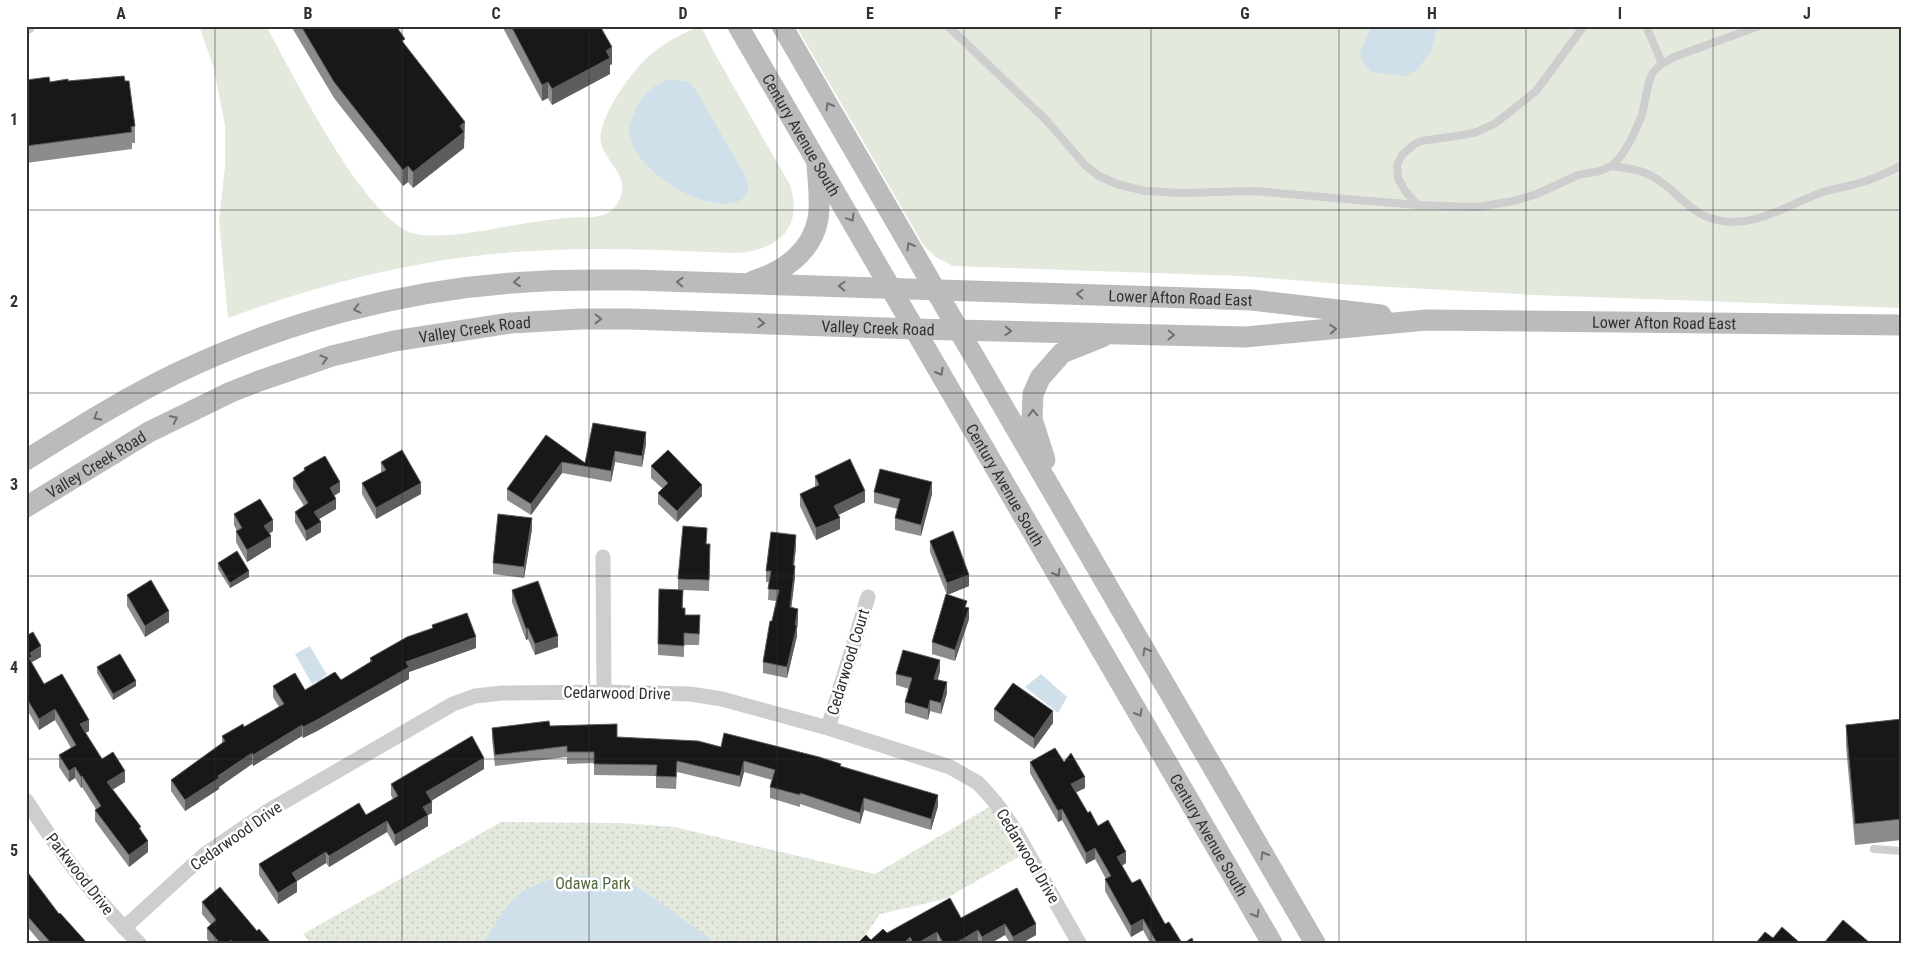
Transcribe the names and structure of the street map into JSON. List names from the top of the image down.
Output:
{
  "streets": {
    "main road": ["Century Avenue South", "Lower Afton Road East", "Valley Creek Road"],
    "street": ["Cedarwood Court", "Cedarwood Drive", "Parkwood Drive"]
  },
  "crossings": [
    ["Century Avenue South", "Valley Creek Road"],
    ["Lower Afton Road East", "Valley Creek Road"],
    ["Cedarwood Court", "Cedarwood Drive"],
    ["Cedarwood Drive", "Parkwood Drive"]
  ],
  "parks": ["Odawa Park"],
  "grid": {
    "columns": [
      "A",
      "B",
      "C",
      "D",
      "E",
      "F",
      "G",
      "H",
      "I",
      "J"
    ],
    "rows": [
      "1",
      "2",
      "3",
      "4",
      "5"
    ]
  }
}
